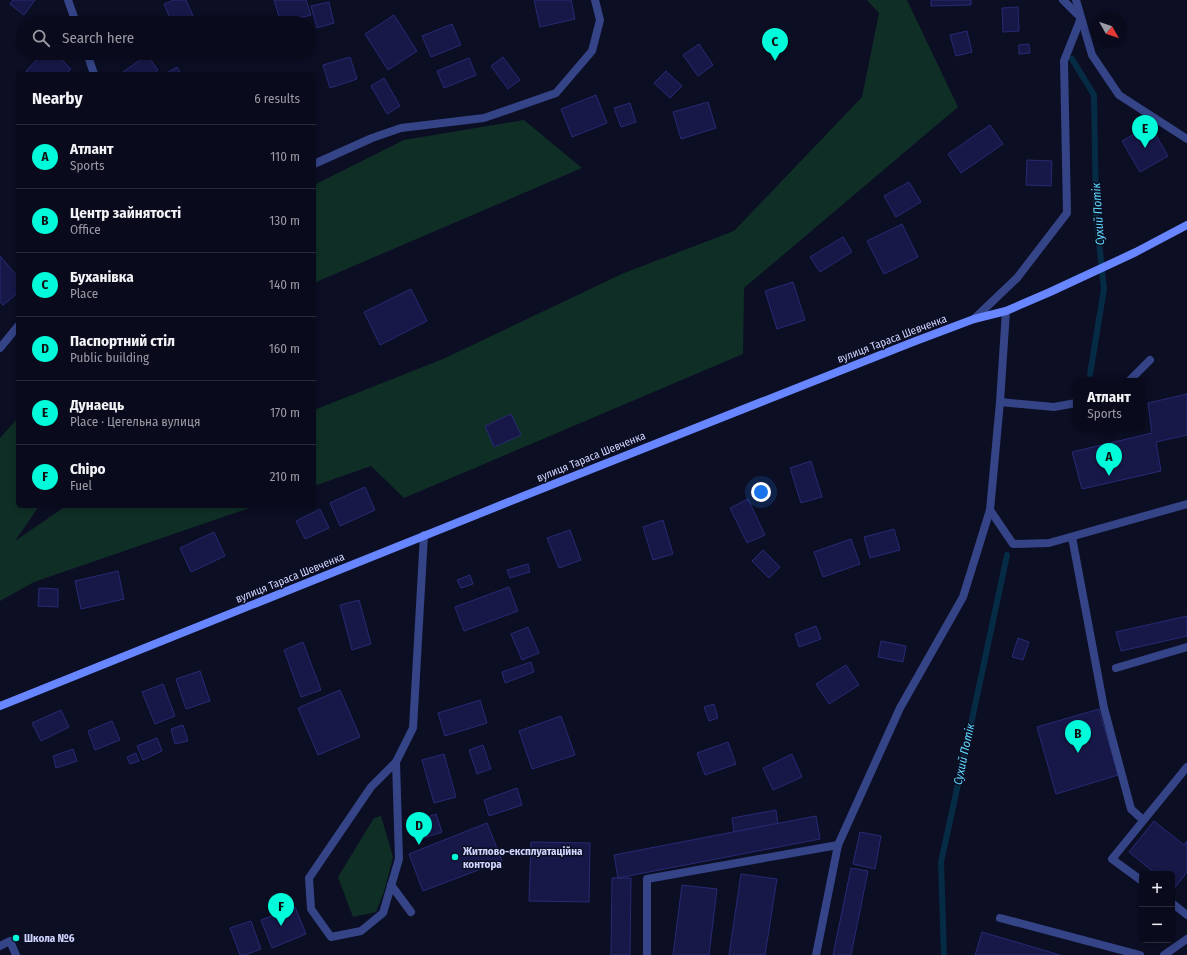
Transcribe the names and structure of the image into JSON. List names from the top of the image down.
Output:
{
  "streets": {
    "street": ["вулиця Тараса Шевченка"]
  },
  "water": ["Сухий Потік"],
  "places": ["Житлово-експлуатаційна контора", "Школа №6"],
  "north": "bottom right",
  "page": {
    "search": "Search here",
    "pins": [
      "C",
      "E",
      "A",
      "B",
      "D",
      "F"
    ],
    "heading": ["Nearby", "6 results"],
    "list": [
      {
        "mark": "A",
        "name": "Атлант",
        "note": "Sports",
        "value": "110 m"
      },
      {
        "mark": "B",
        "name": "Центр зайнятості",
        "note": "Office",
        "value": "130 m"
      },
      {
        "mark": "C",
        "name": "Буханівка",
        "note": "Place",
        "value": "140 m"
      },
      {
        "mark": "D",
        "name": "Паспортний стіл",
        "note": "Public building",
        "value": "160 m"
      },
      {
        "mark": "E",
        "name": "Дунаець",
        "note": "Place · Цегельна вулиця",
        "value": "170 m"
      },
      {
        "mark": "F",
        "name": "Chipo",
        "note": "Fuel",
        "value": "210 m"
      }
    ],
    "popup": ["Атлант", "Sports"],
    "map_buttons": ["+", "−"]
  }
}
